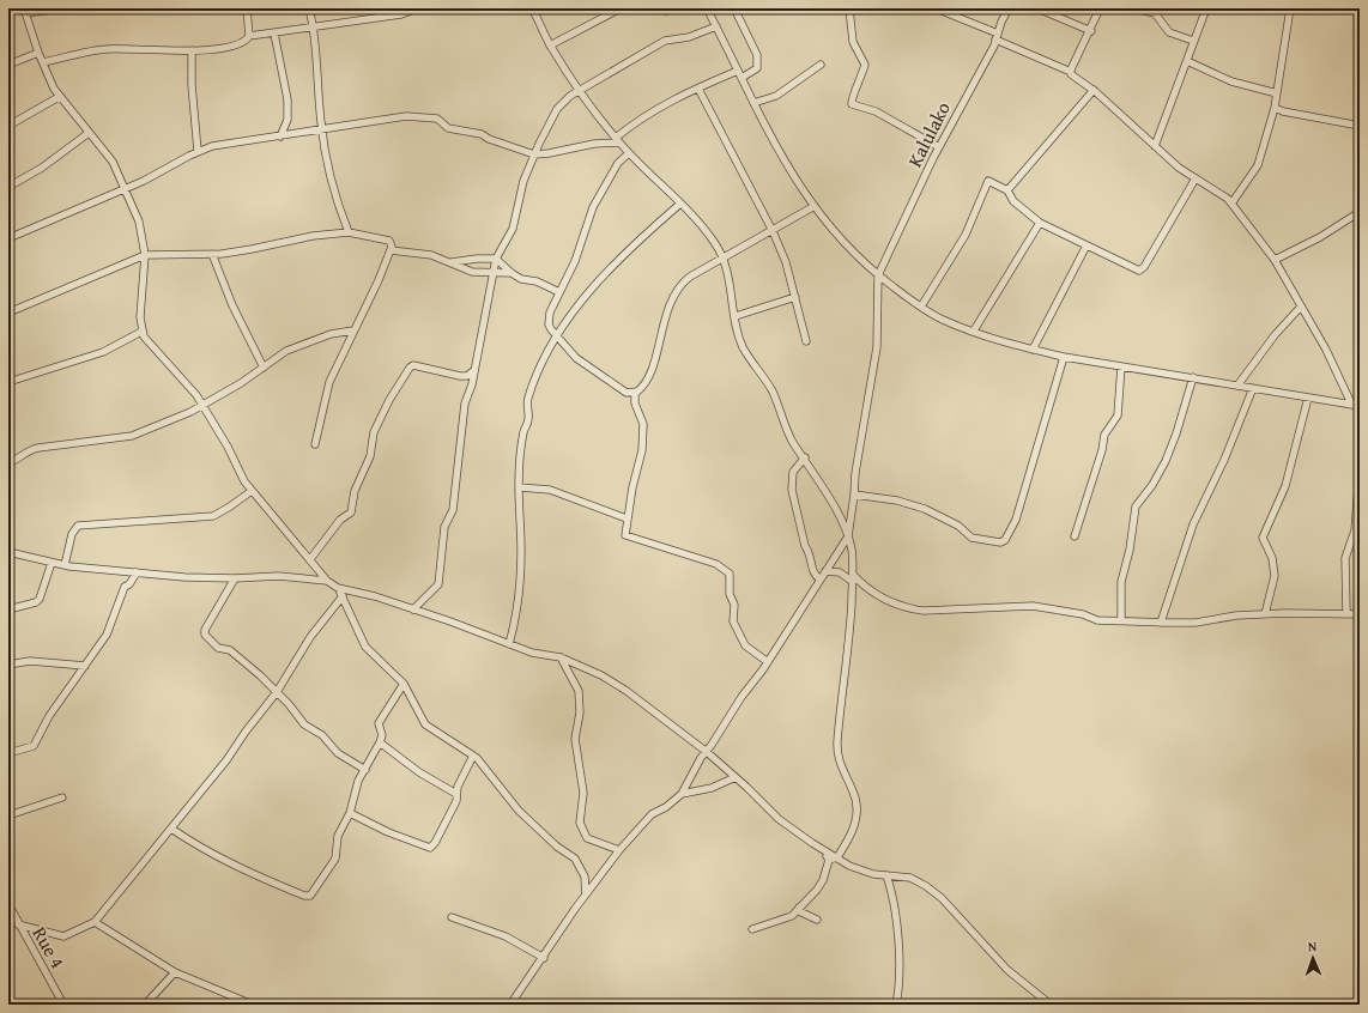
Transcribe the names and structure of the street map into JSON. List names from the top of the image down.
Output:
{
  "streets": {
    "street": ["Kalulako", "Rue 4"]
  },
  "north": "top"
}
